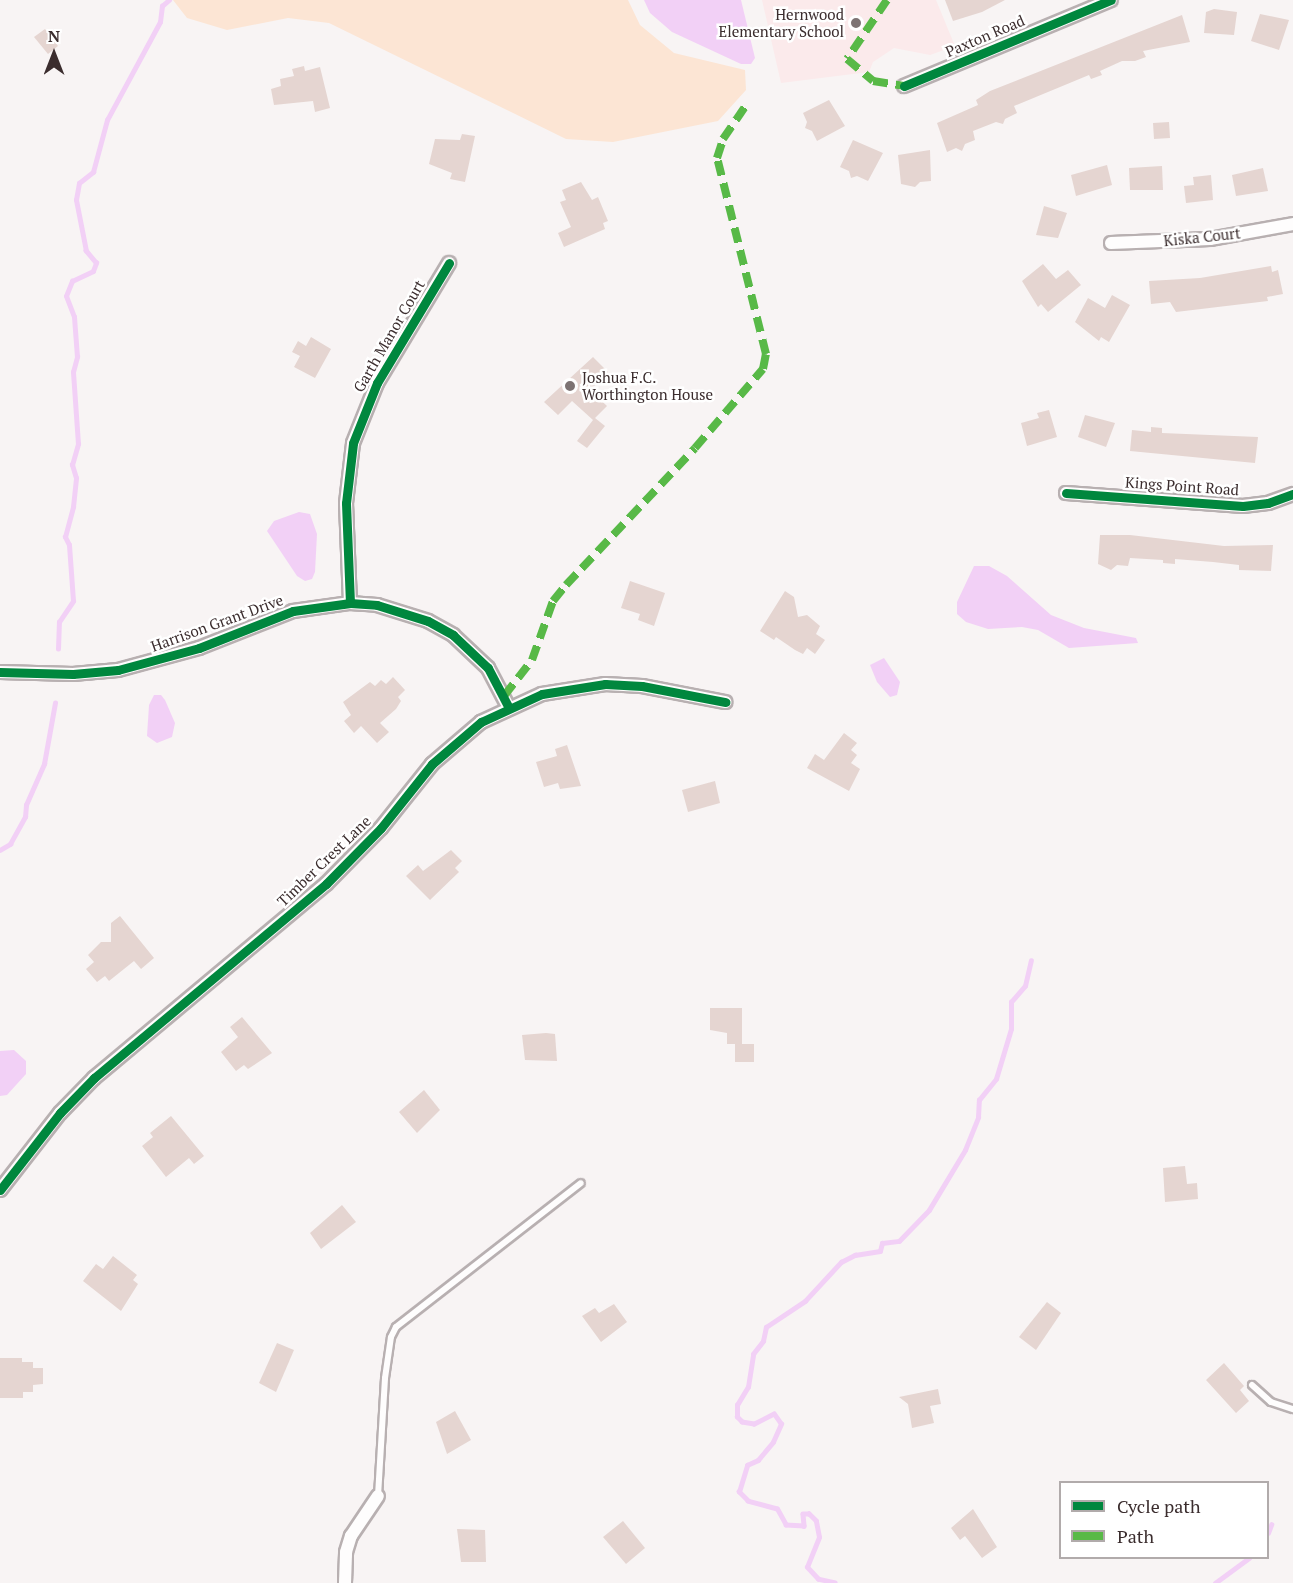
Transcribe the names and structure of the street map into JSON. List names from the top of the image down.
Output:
{
  "streets": {
    "street": [
      "Paxton Road",
      "Kiska Court",
      "Garth Manor Court",
      "Kings Point Road",
      "Harrison Grant Drive",
      "Timber Crest Lane"
    ]
  },
  "crossings": [
    ["Garth Manor Court", "Harrison Grant Drive"],
    ["Harrison Grant Drive", "Timber Crest Lane"]
  ],
  "places": ["Hernwood Elementary School", "Joshua F.C. Worthington House"],
  "legend": ["Cycle path", "Path"],
  "north": "top"
}
